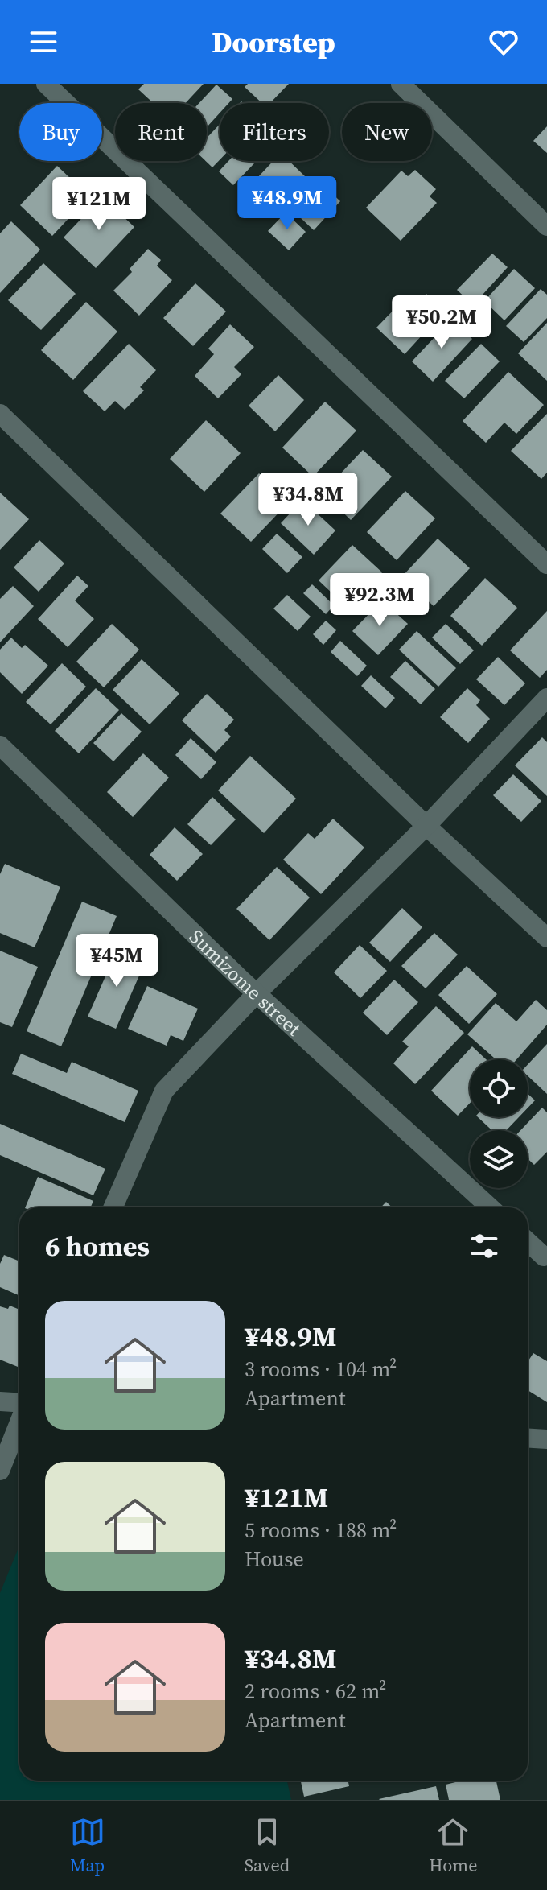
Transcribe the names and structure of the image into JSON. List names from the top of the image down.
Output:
{
  "streets": {
    "street": ["Sumizome street"]
  },
  "page": {
    "header": "Doorstep",
    "chip": [
      "Buy",
      "Rent",
      "Filters",
      "New"
    ],
    "price": [
      "¥48.9M",
      "¥121M",
      "¥50.2M",
      "¥34.8M",
      "¥92.3M",
      "¥45M"
    ],
    "heading": "6 homes",
    "list": [
      {
        "name": "¥48.9M",
        "note": "3 rooms · 104 m² · Apartment"
      },
      {
        "name": "¥121M",
        "note": "5 rooms · 188 m² · House"
      },
      {
        "name": "¥34.8M",
        "note": "2 rooms · 62 m² · Apartment"
      }
    ],
    "tabs": ["Map", "Saved", "Home"]
  }
}
